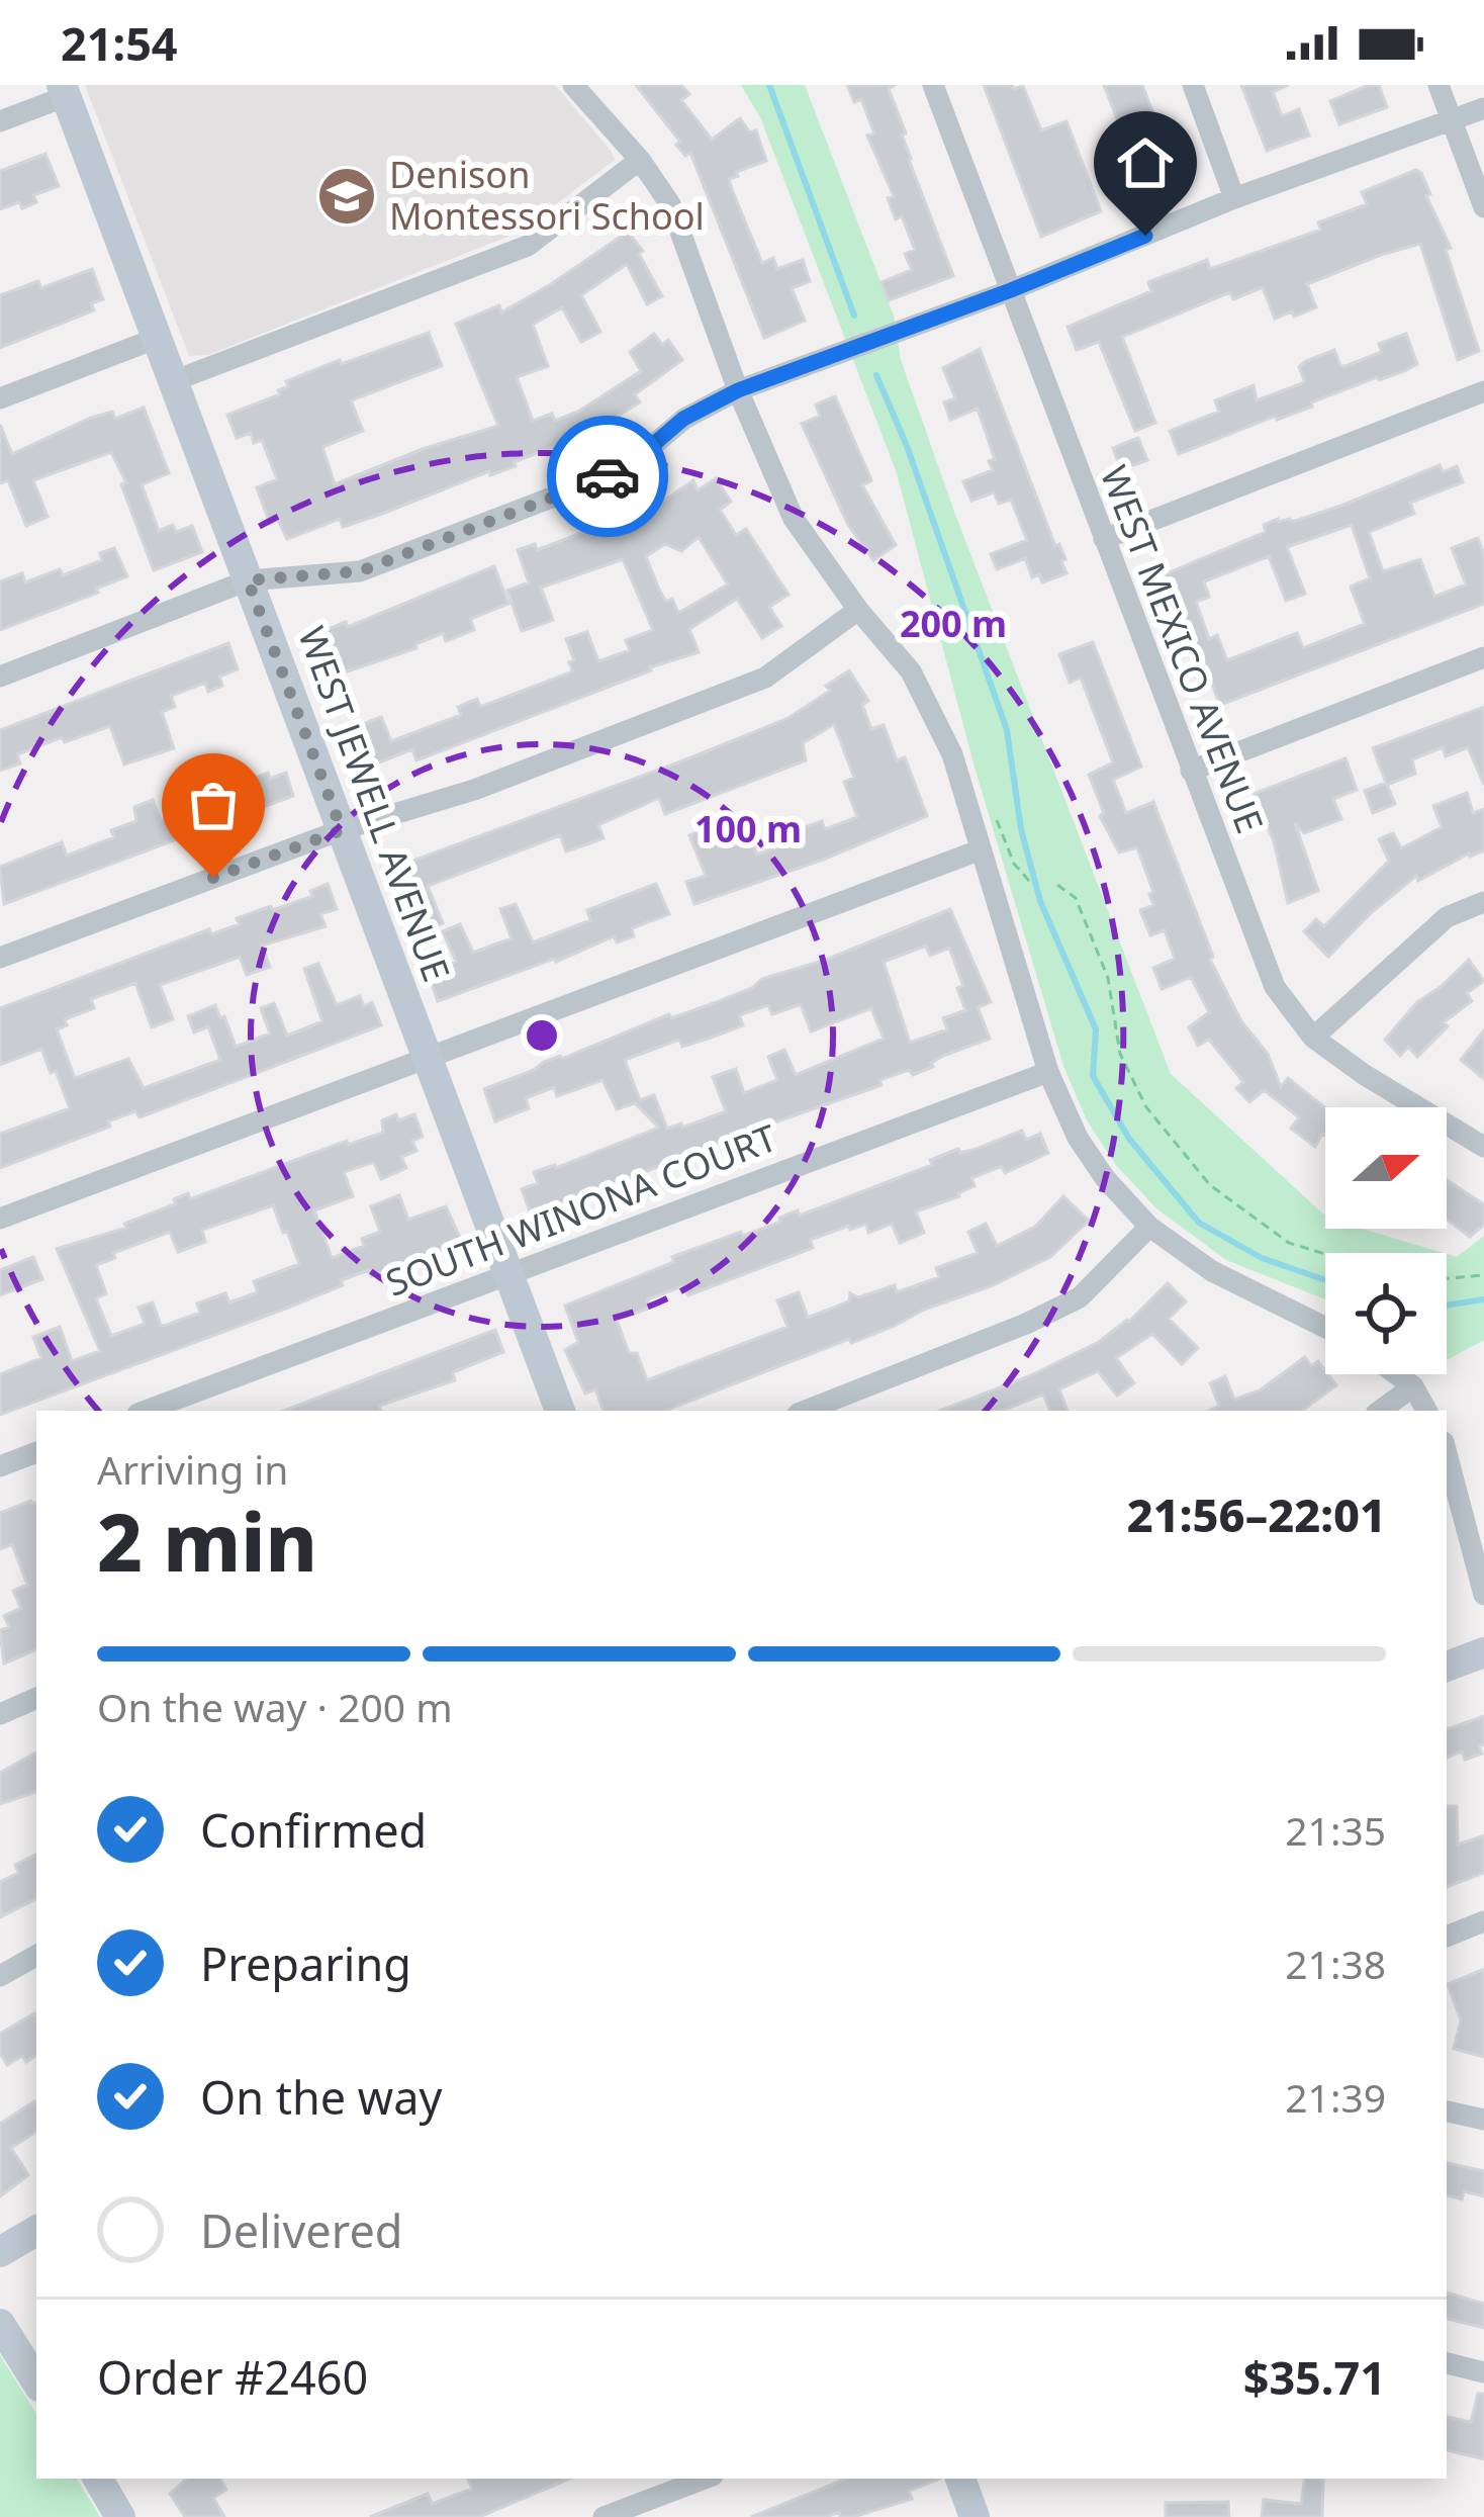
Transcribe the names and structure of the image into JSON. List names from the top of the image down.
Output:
{
  "streets": {
    "main road": ["WEST JEWELL AVENUE"],
    "street": ["WEST MEXICO AVENUE", "SOUTH WINONA COURT"]
  },
  "crossings": [
    ["WEST JEWELL AVENUE", "SOUTH WINONA COURT"]
  ],
  "places": {
    "school or university": ["Denison Montessori School"]
  },
  "north": "right",
  "page": {
    "status": "21:54",
    "heading": ["2 min", "Arriving in", "21:56–22:01"],
    "panel": ["Order #2460", "$35.71"],
    "bar": "On the way · 200 m",
    "list": [
      ["Confirmed", "21:35"],
      ["Preparing", "21:38"],
      ["On the way", "21:39"],
      "Delivered"
    ]
  },
  "rings": ["200 m", "100 m"]
}
